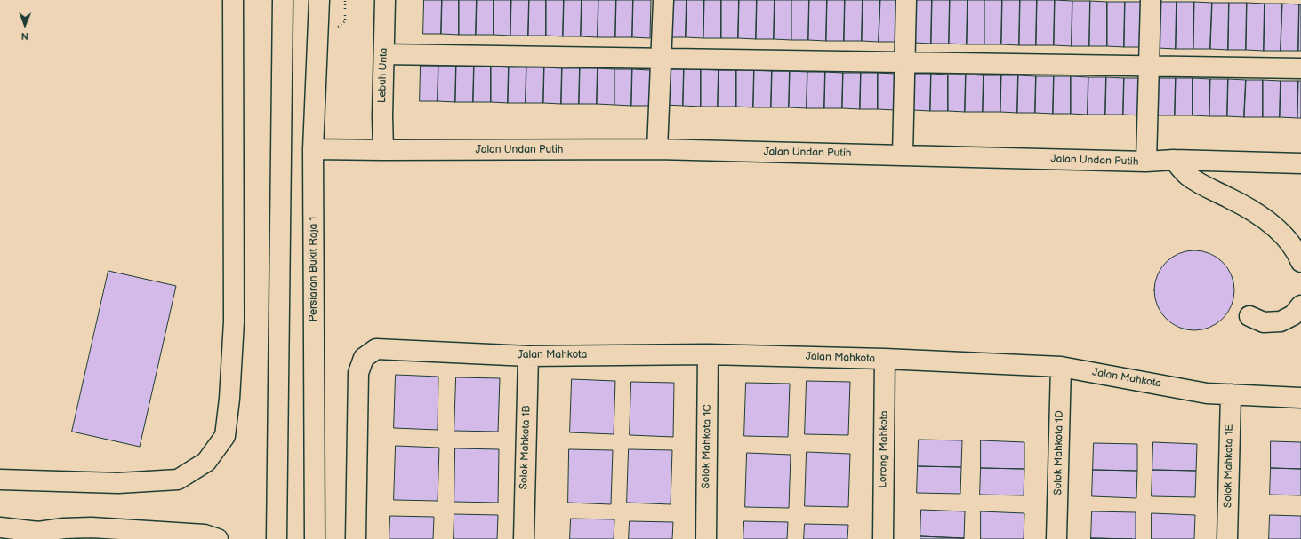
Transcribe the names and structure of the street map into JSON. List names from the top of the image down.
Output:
{
  "streets": {
    "street": [
      "Lebuh Unta",
      "Jalan Undan Putih",
      "Persiaran Bukit Raja 1",
      "Jalan Mahkota",
      "Solok Mahkota 1C",
      "Solok Mahkota 1B",
      "Lorong Mahkota",
      "Solok Mahkota 1D",
      "Solok Mahkota 1E"
    ]
  },
  "crossings": [
    ["Lebuh Unta", "Jalan Undan Putih"],
    ["Jalan Undan Putih", "Persiaran Bukit Raja 1"],
    ["Jalan Mahkota", "Solok Mahkota 1C"],
    ["Jalan Mahkota", "Solok Mahkota 1B"],
    ["Jalan Mahkota", "Lorong Mahkota"],
    ["Jalan Mahkota", "Solok Mahkota 1D"],
    ["Jalan Mahkota", "Solok Mahkota 1E"]
  ],
  "north": "bottom"
}
